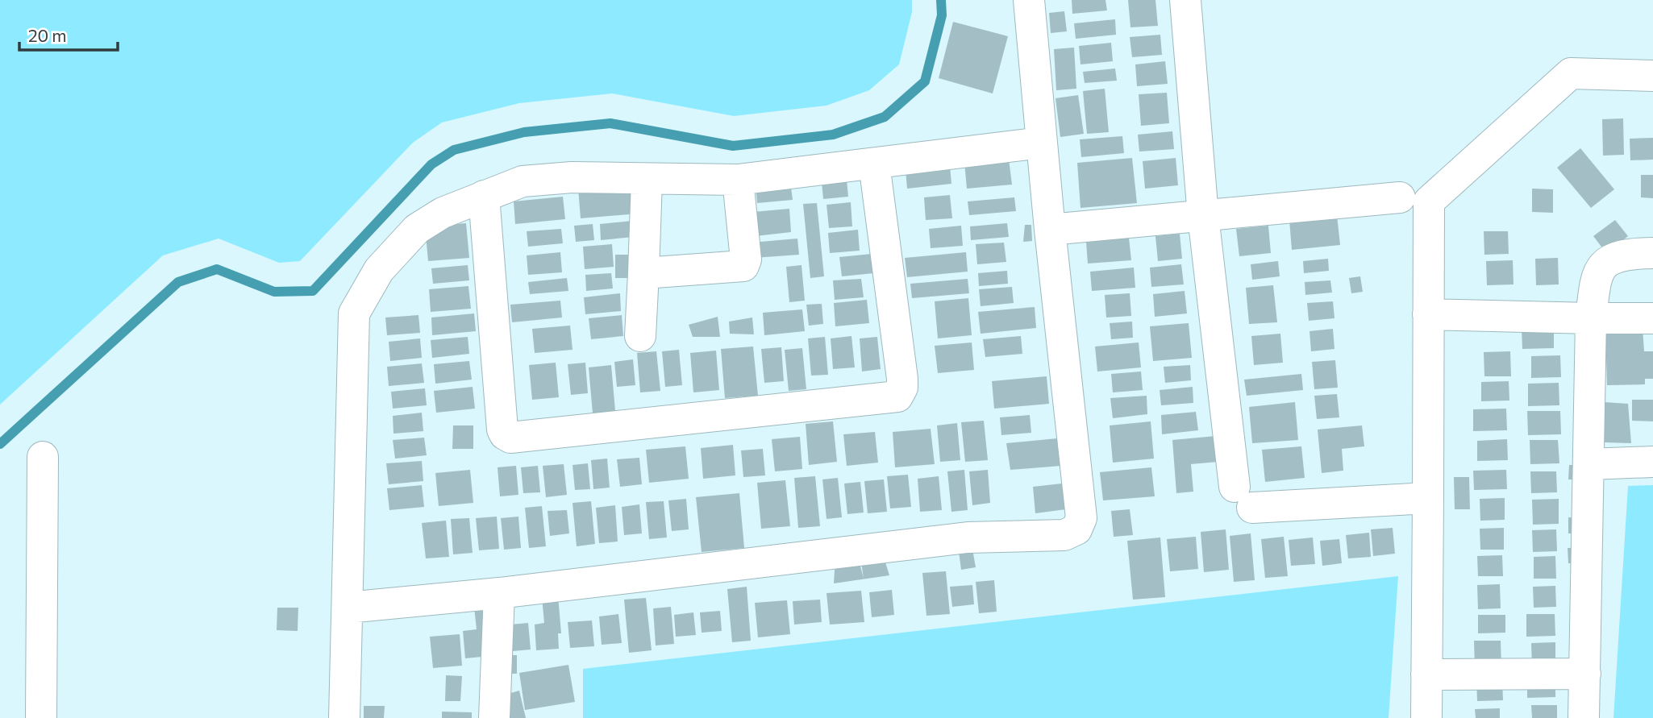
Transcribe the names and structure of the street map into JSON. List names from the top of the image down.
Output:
{
  "scale_bar": "20 m"
}
